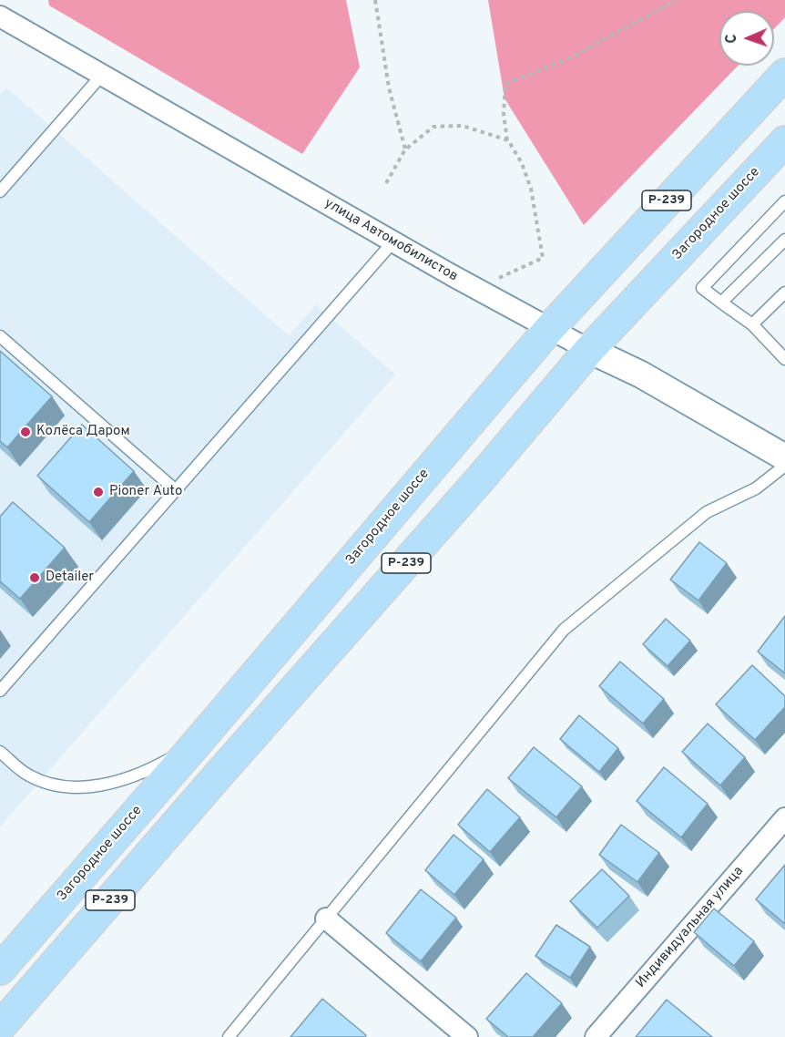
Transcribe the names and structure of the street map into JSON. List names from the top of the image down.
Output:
{
  "streets": {
    "highway": ["Р-239", "Загородное шоссе"],
    "street": ["улица Автомобилистов", "Индивидуальная улица"]
  },
  "crossings": [
    ["Загородное шоссе", "улица Автомобилистов"]
  ],
  "places": ["Колёса Даром", "Pioner Auto", "Detailer"],
  "north": "left"
}
